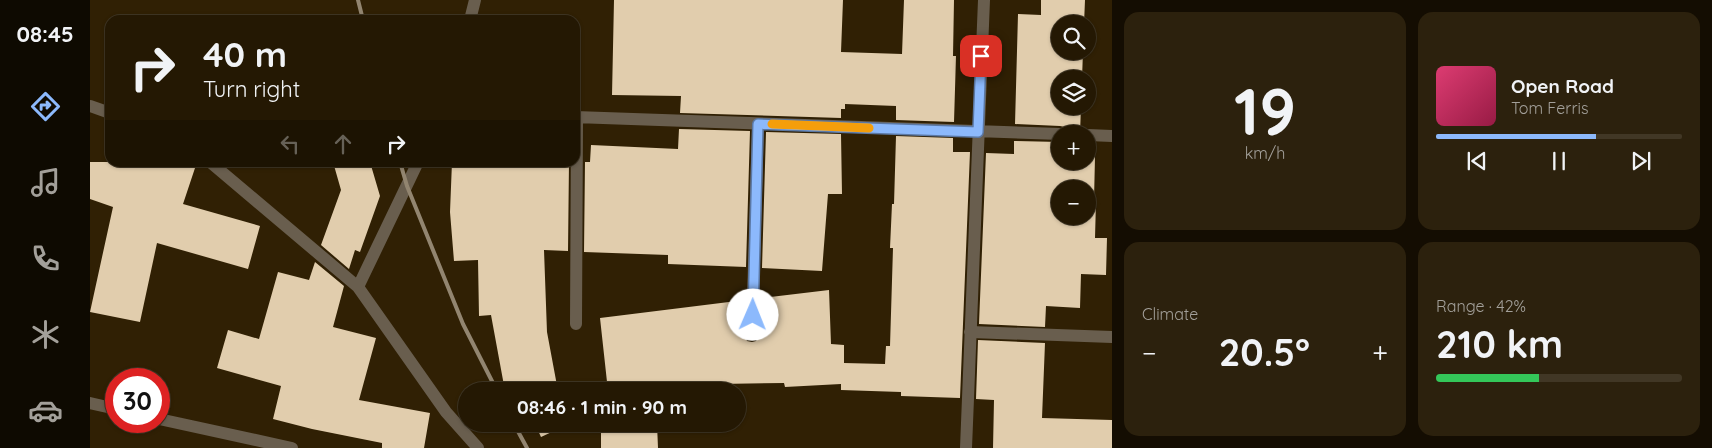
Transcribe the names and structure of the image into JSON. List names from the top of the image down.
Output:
{
  "page": {
    "tabs": "08:45",
    "tile": [
      ["19", "km/h"],
      "Climate",
      ["Range · 42%", "210 km"]
    ],
    "map_buttons": ["+", "−"],
    "turn": ["40 m", "Turn right"],
    "song": ["Open Road", "Tom Ferris"],
    "heat": ["−", "20.5°", "+"],
    "limit": "30",
    "trip": "08:46 · 1 min · 90 m"
  }
}
